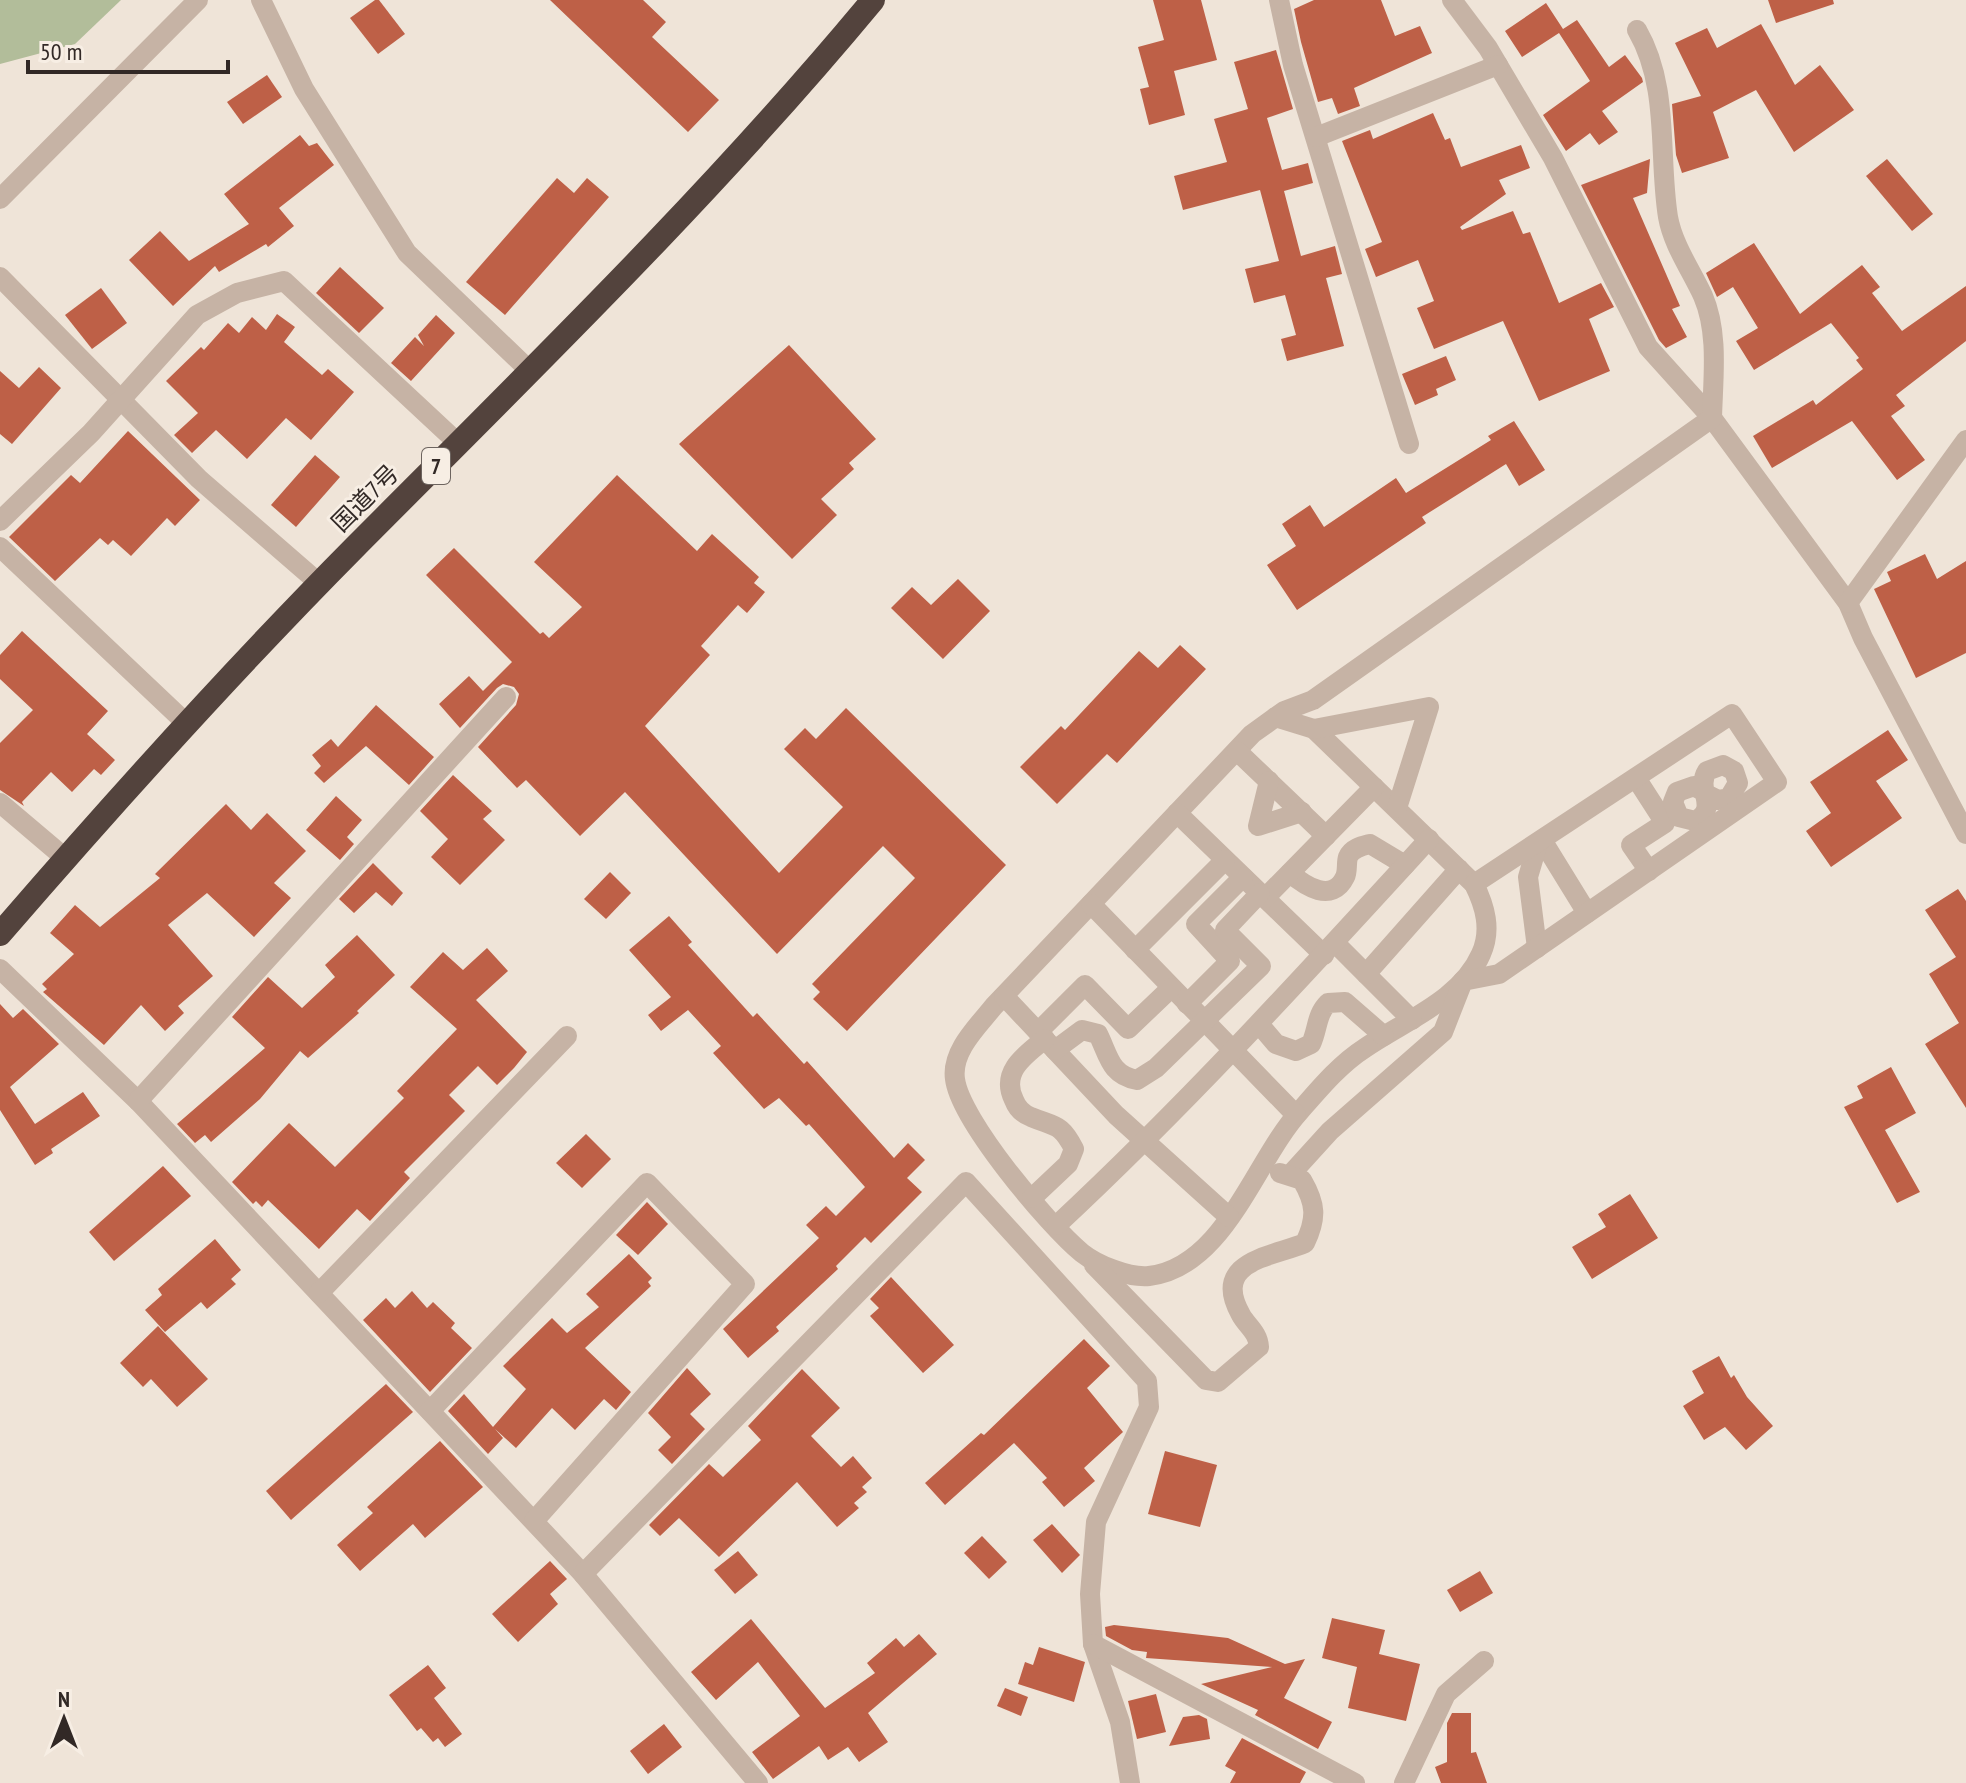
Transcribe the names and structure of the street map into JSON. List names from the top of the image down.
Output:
{
  "streets": {
    "highway": ["7", "国道7号"]
  },
  "scale_bar": "50 m",
  "north": "top"
}
